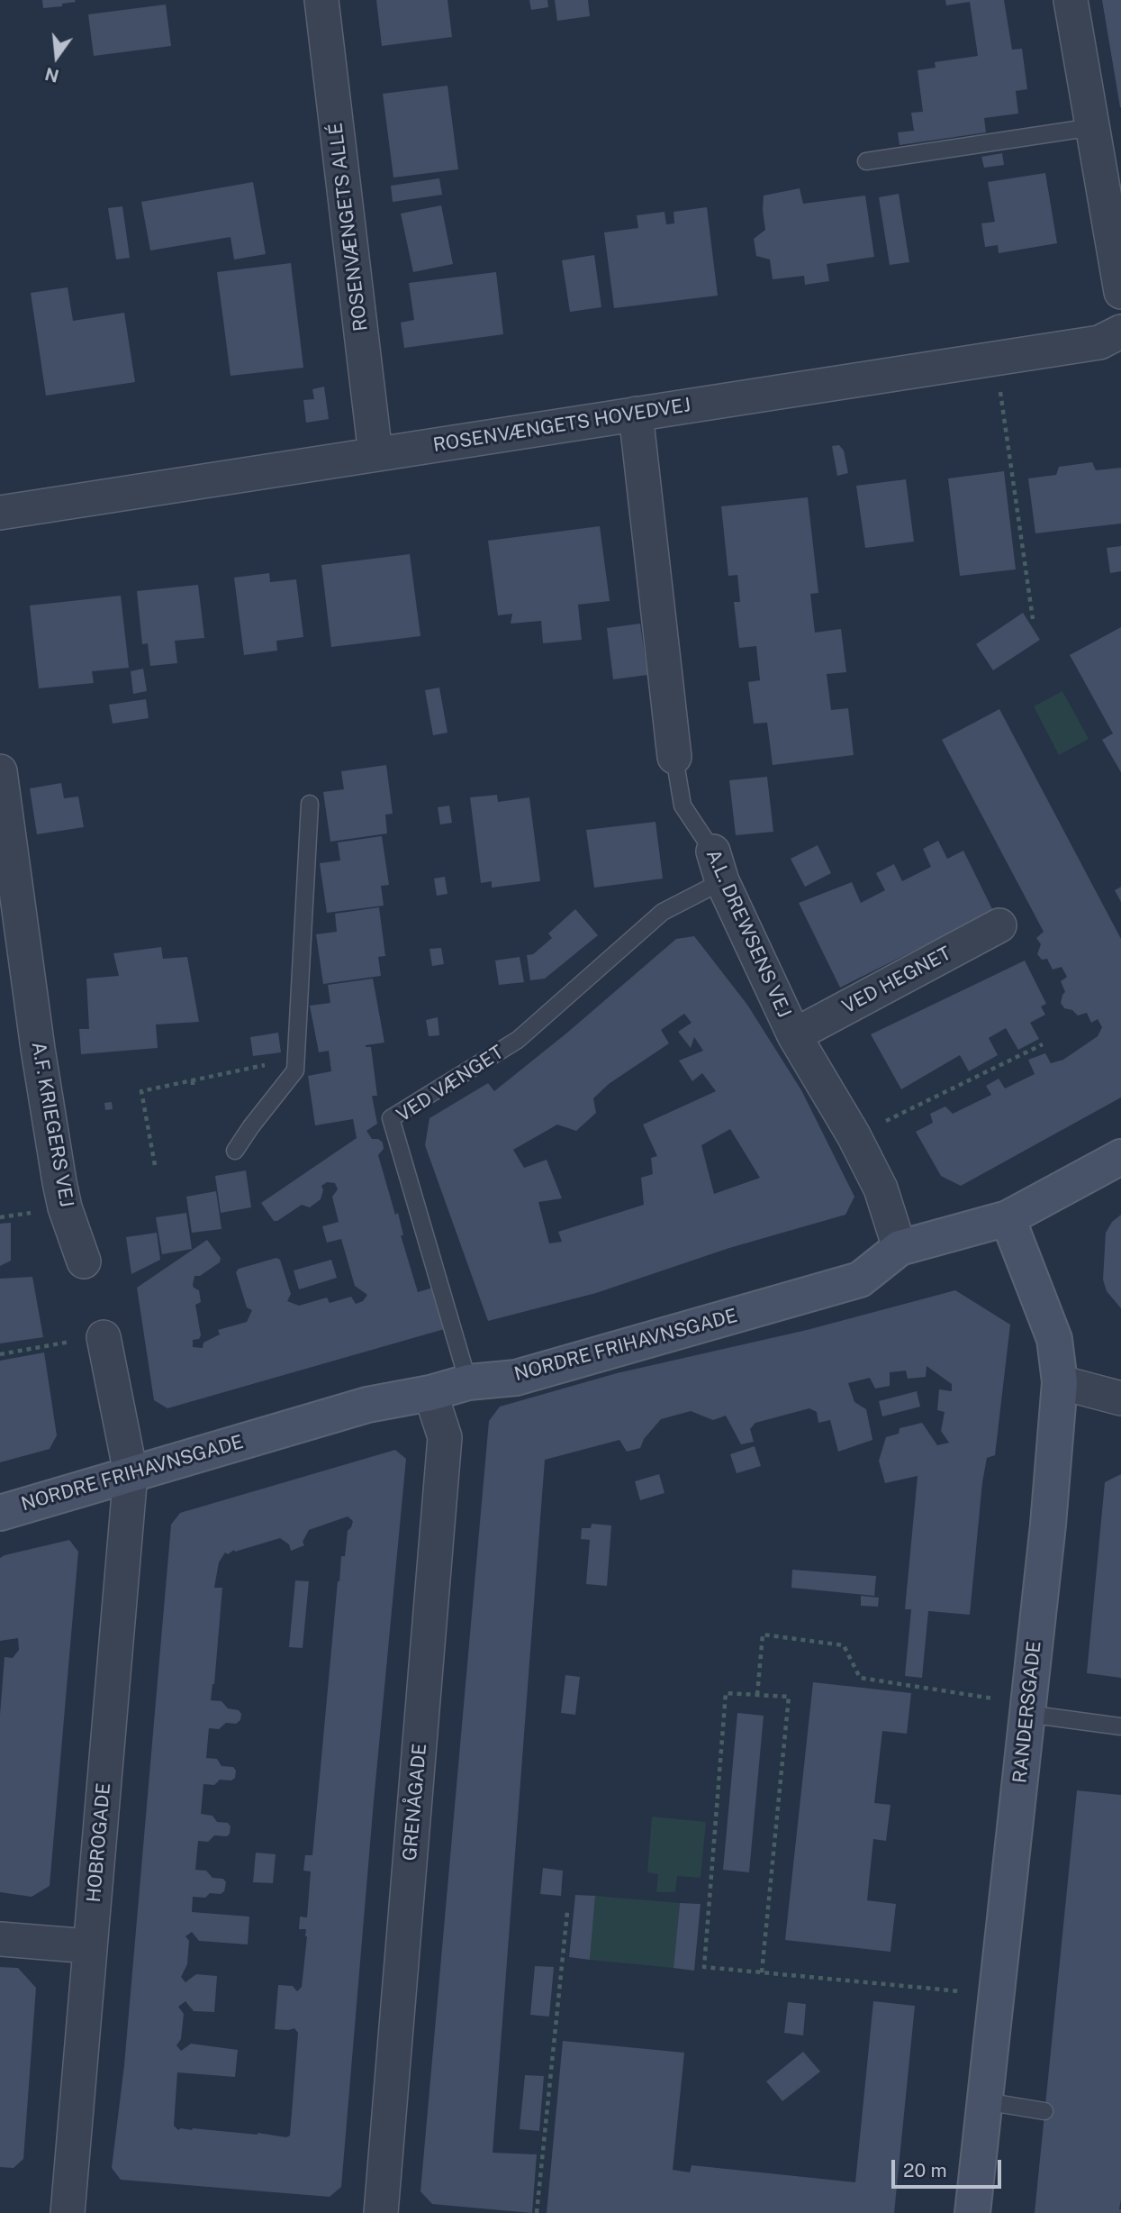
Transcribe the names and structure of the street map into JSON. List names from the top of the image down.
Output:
{
  "streets": {
    "street": [
      "ROSENVÆNGETS ALLÉ",
      "ROSENVÆNGETS HOVEDVEJ",
      "A.L. DREWSENS VEJ",
      "VED HEGNET",
      "A.F. KRIEGERS VEJ",
      "NORDRE FRIHAVNSGADE",
      "RANDERSGADE",
      "GRENÅGADE",
      "HOBROGADE"
    ],
    "lane": ["VED VÆNGET"]
  },
  "crossings": [
    ["ROSENVÆNGETS ALLÉ", "ROSENVÆNGETS HOVEDVEJ"],
    ["ROSENVÆNGETS HOVEDVEJ", "A.L. DREWSENS VEJ"],
    ["A.L. DREWSENS VEJ", "VED HEGNET"],
    ["A.L. DREWSENS VEJ", "VED VÆNGET"],
    ["A.L. DREWSENS VEJ", "NORDRE FRIHAVNSGADE"],
    ["VED VÆNGET", "NORDRE FRIHAVNSGADE"],
    ["NORDRE FRIHAVNSGADE", "RANDERSGADE"],
    ["NORDRE FRIHAVNSGADE", "GRENÅGADE"],
    ["NORDRE FRIHAVNSGADE", "HOBROGADE"]
  ],
  "scale_bar": "20 m",
  "north": "bottom"
}
